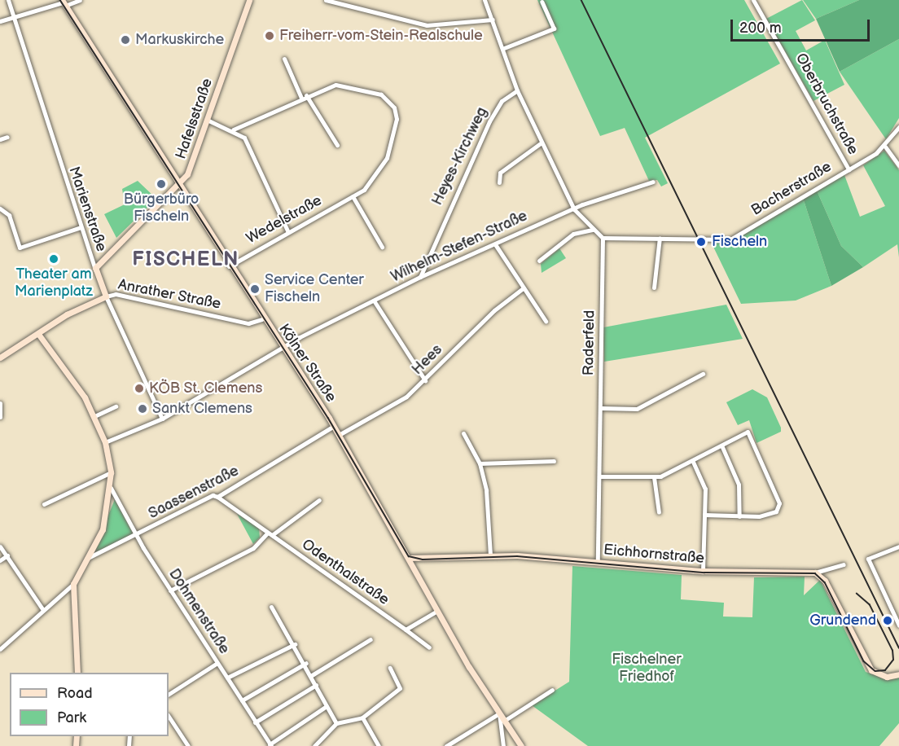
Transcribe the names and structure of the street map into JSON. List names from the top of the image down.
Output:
{
  "streets": {
    "main road": [
      "Hafelsstraße",
      "Marienstraße",
      "Anrather Straße",
      "Kölner Straße",
      "Eichhornstraße"
    ],
    "street": [
      "Oberbruchstraße",
      "Heyes-Kirchweg",
      "Bacherstraße",
      "Wedelstraße",
      "Wilhelm-Stefen-Straße",
      "Raderfeld",
      "Hees",
      "Saassenstraße",
      "Odenthalstraße",
      "Dohmenstraße"
    ]
  },
  "crossings": [
    ["Oberbruchstraße", "Bacherstraße"],
    ["Hafelsstraße", "Marienstraße"],
    ["Hafelsstraße", "Kölner Straße"],
    ["Heyes-Kirchweg", "Wilhelm-Stefen-Straße"],
    ["Marienstraße", "Wilhelm-Stefen-Straße"],
    ["Marienstraße", "Anrather Straße"],
    ["Wedelstraße", "Kölner Straße"],
    ["Wilhelm-Stefen-Straße", "Kölner Straße"],
    ["Anrather Straße", "Kölner Straße"],
    ["Raderfeld", "Eichhornstraße"],
    ["Hees", "Kölner Straße"],
    ["Kölner Straße", "Saassenstraße"],
    ["Kölner Straße", "Eichhornstraße"],
    ["Saassenstraße", "Odenthalstraße"],
    ["Saassenstraße", "Dohmenstraße"]
  ],
  "districts": ["FISCHELN"],
  "parks": ["Fischelner Friedhof"],
  "places": [
    "Freiherr-vom-Stein-Realschule",
    "Markuskirche",
    "Bürgerbüro Fischeln",
    "Fischeln",
    "Theater am Marienplatz",
    "Service Center Fischeln",
    "KÖB St. Clemens",
    "Sankt Clemens",
    "Grundend"
  ],
  "legend": ["Road", "Park"],
  "scale_bar": "200 m"
}
